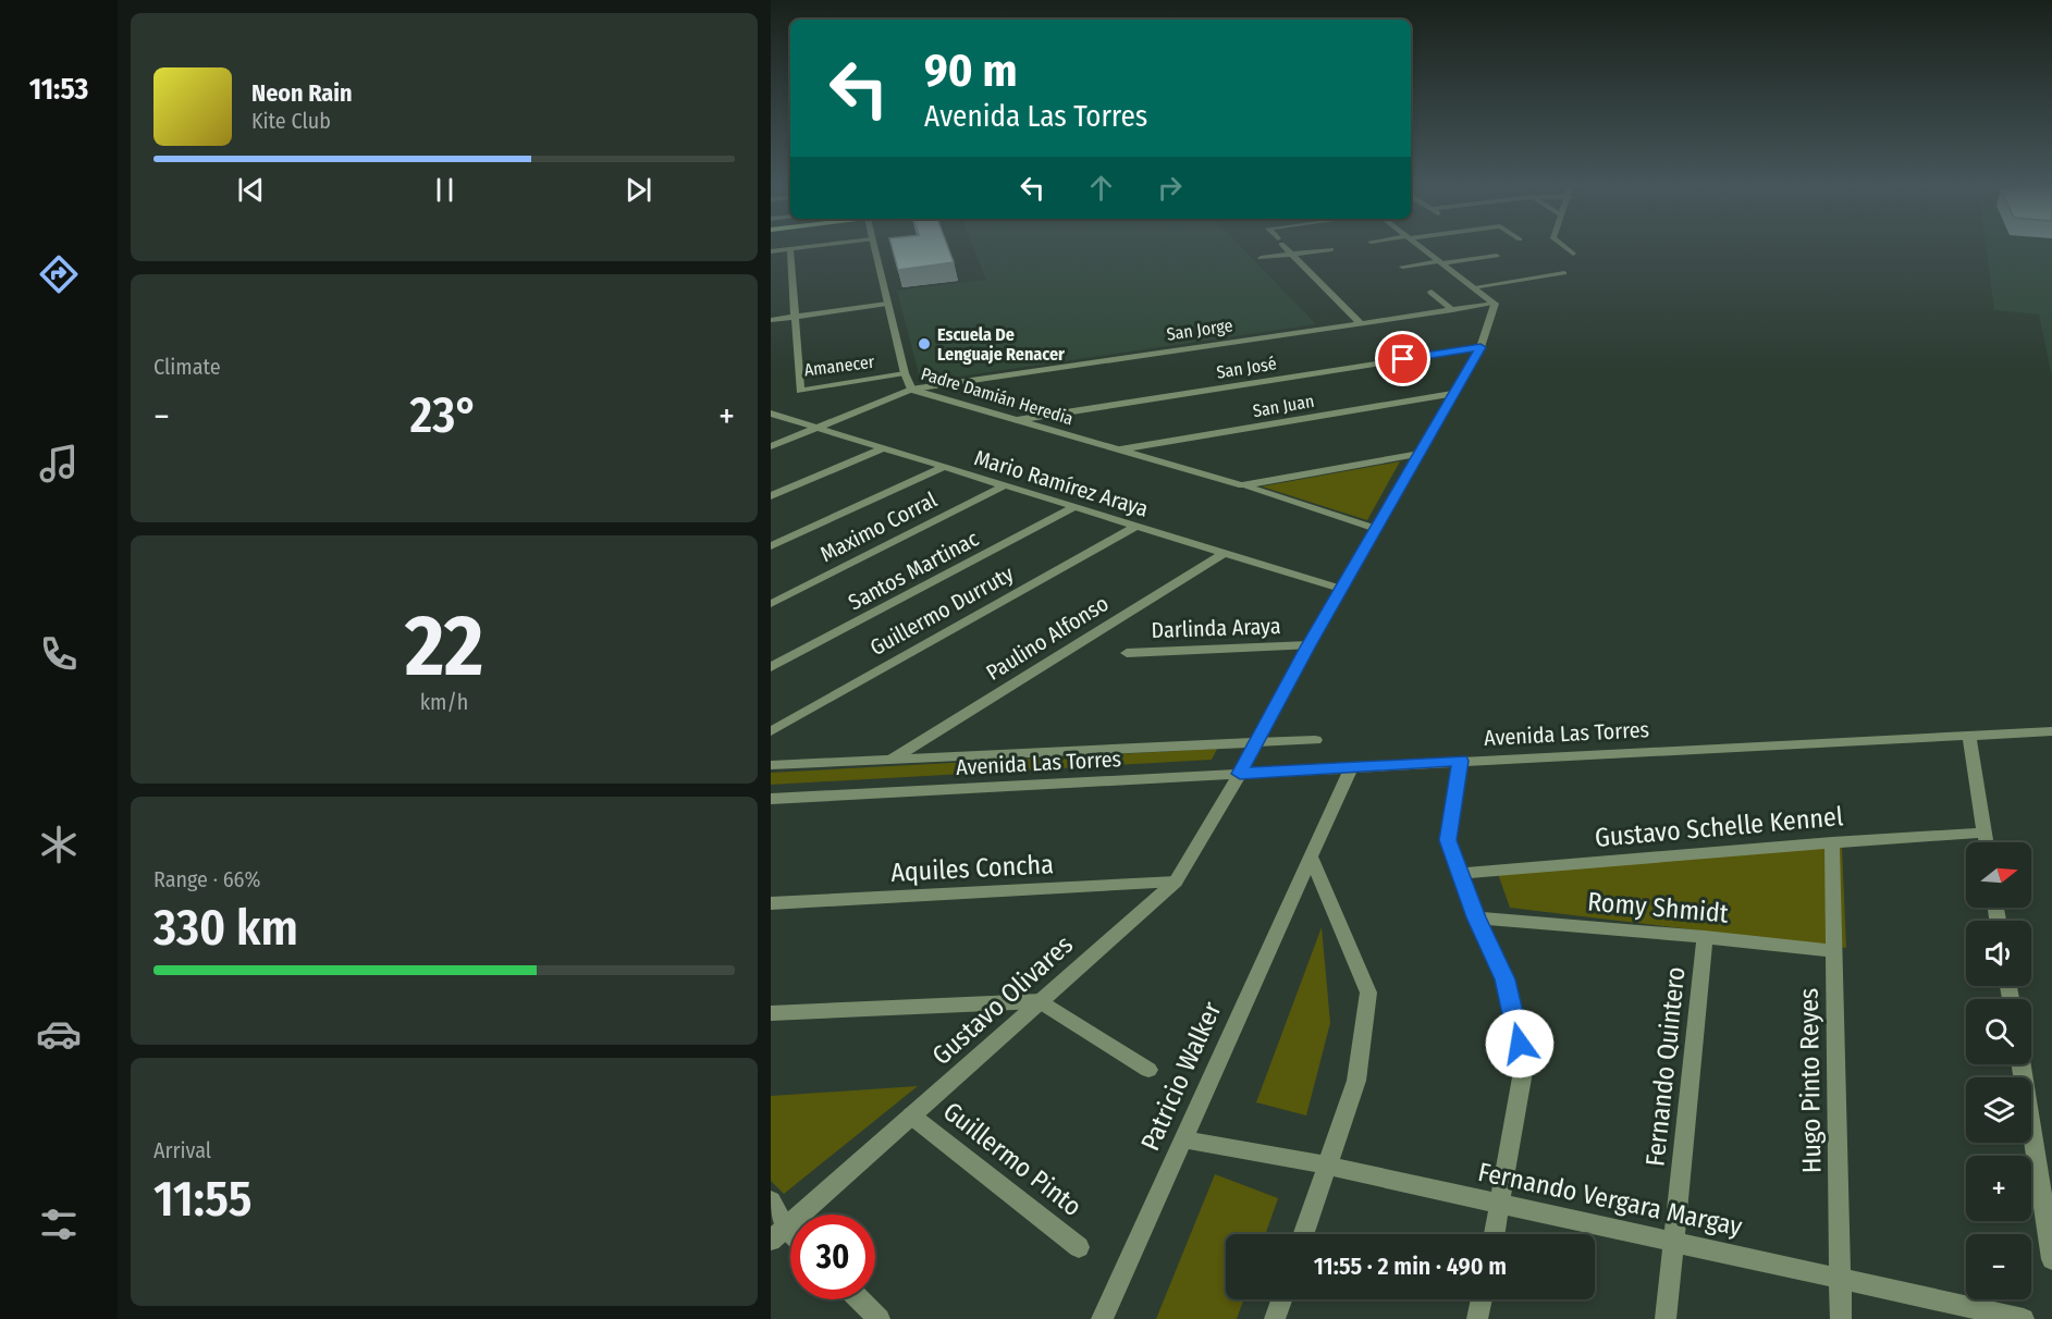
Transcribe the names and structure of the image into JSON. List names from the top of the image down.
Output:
{
  "streets": {
    "street": [
      "San Jorge",
      "Amanecer",
      "San José",
      "Padre Damián Heredia",
      "San Juan",
      "Mario Ramírez Araya",
      "Maximo Corral",
      "Santos Martinac",
      "Guillermo Durruty",
      "Darlinda Araya",
      "Paulino Alfonso",
      "Avenida Las Torres",
      "Gustavo Schelle Kennel",
      "Aquiles Concha",
      "Romy Shmidt",
      "Gustavo Olivares",
      "Fernando Quintero",
      "Patricio Walker",
      "Hugo Pinto Reyes",
      "Guillermo Pinto",
      "Fernando Vergara Margay"
    ]
  },
  "crossings": [
    ["San Jorge", "Padre Damián Heredia"],
    ["San Jorge", "Mario Ramírez Araya"],
    ["San Jorge", "Gustavo Olivares"],
    ["Amanecer", "Padre Damián Heredia"],
    ["San José", "Padre Damián Heredia"],
    ["San José", "Gustavo Olivares"],
    ["Padre Damián Heredia", "San Juan"],
    ["Padre Damián Heredia", "Gustavo Olivares"],
    ["San Juan", "Gustavo Olivares"],
    ["Mario Ramírez Araya", "Maximo Corral"],
    ["Mario Ramírez Araya", "Santos Martinac"],
    ["Mario Ramírez Araya", "Guillermo Durruty"],
    ["Mario Ramírez Araya", "Paulino Alfonso"],
    ["Mario Ramírez Araya", "Gustavo Olivares"],
    ["Darlinda Araya", "Gustavo Olivares"],
    ["Paulino Alfonso", "Avenida Las Torres"],
    ["Avenida Las Torres", "Gustavo Olivares"],
    ["Avenida Las Torres", "Patricio Walker"],
    ["Gustavo Schelle Kennel", "Hugo Pinto Reyes"],
    ["Aquiles Concha", "Gustavo Olivares"],
    ["Romy Shmidt", "Fernando Quintero"],
    ["Romy Shmidt", "Hugo Pinto Reyes"],
    ["Gustavo Olivares", "Guillermo Pinto"],
    ["Fernando Quintero", "Fernando Vergara Margay"],
    ["Patricio Walker", "Fernando Vergara Margay"],
    ["Hugo Pinto Reyes", "Fernando Vergara Margay"]
  ],
  "places": ["Escuela De Lenguaje Renacer"],
  "north": "right",
  "page": {
    "tabs": "11:53",
    "turn": ["90 m", "Avenida Las Torres"],
    "song": ["Neon Rain", "Kite Club"],
    "tile": [
      "Climate",
      ["22", "km/h"],
      ["Range · 66%", "330 km"],
      ["Arrival", "11:55"]
    ],
    "heat": ["−", "23°", "+"],
    "map_buttons": ["+", "−"],
    "limit": "30",
    "trip": "11:55 · 2 min · 490 m"
  }
}
